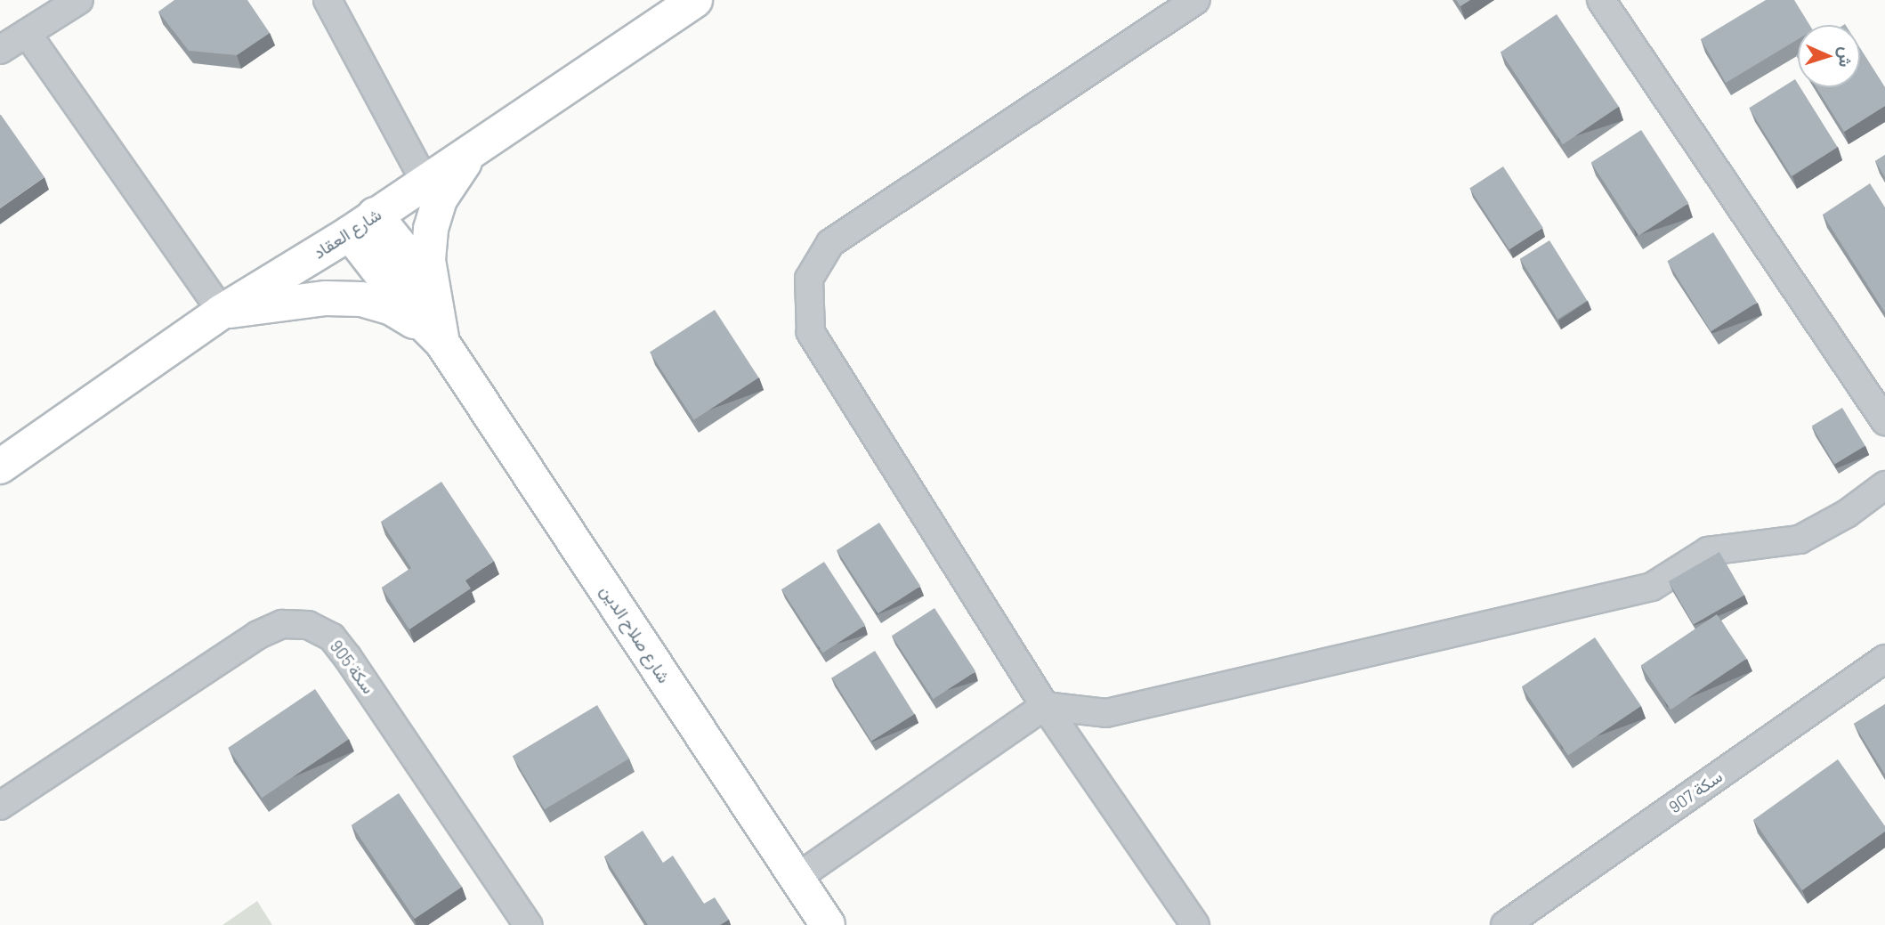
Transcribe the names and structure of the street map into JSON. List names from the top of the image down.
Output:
{
  "streets": {
    "street": [
      "شارع العقاد",
      "شارع صلاح الدين",
      "سكة 905",
      "سكة 907"
    ]
  },
  "crossings": [
    ["شارع العقاد", "شارع صلاح الدين"]
  ],
  "north": "right"
}
